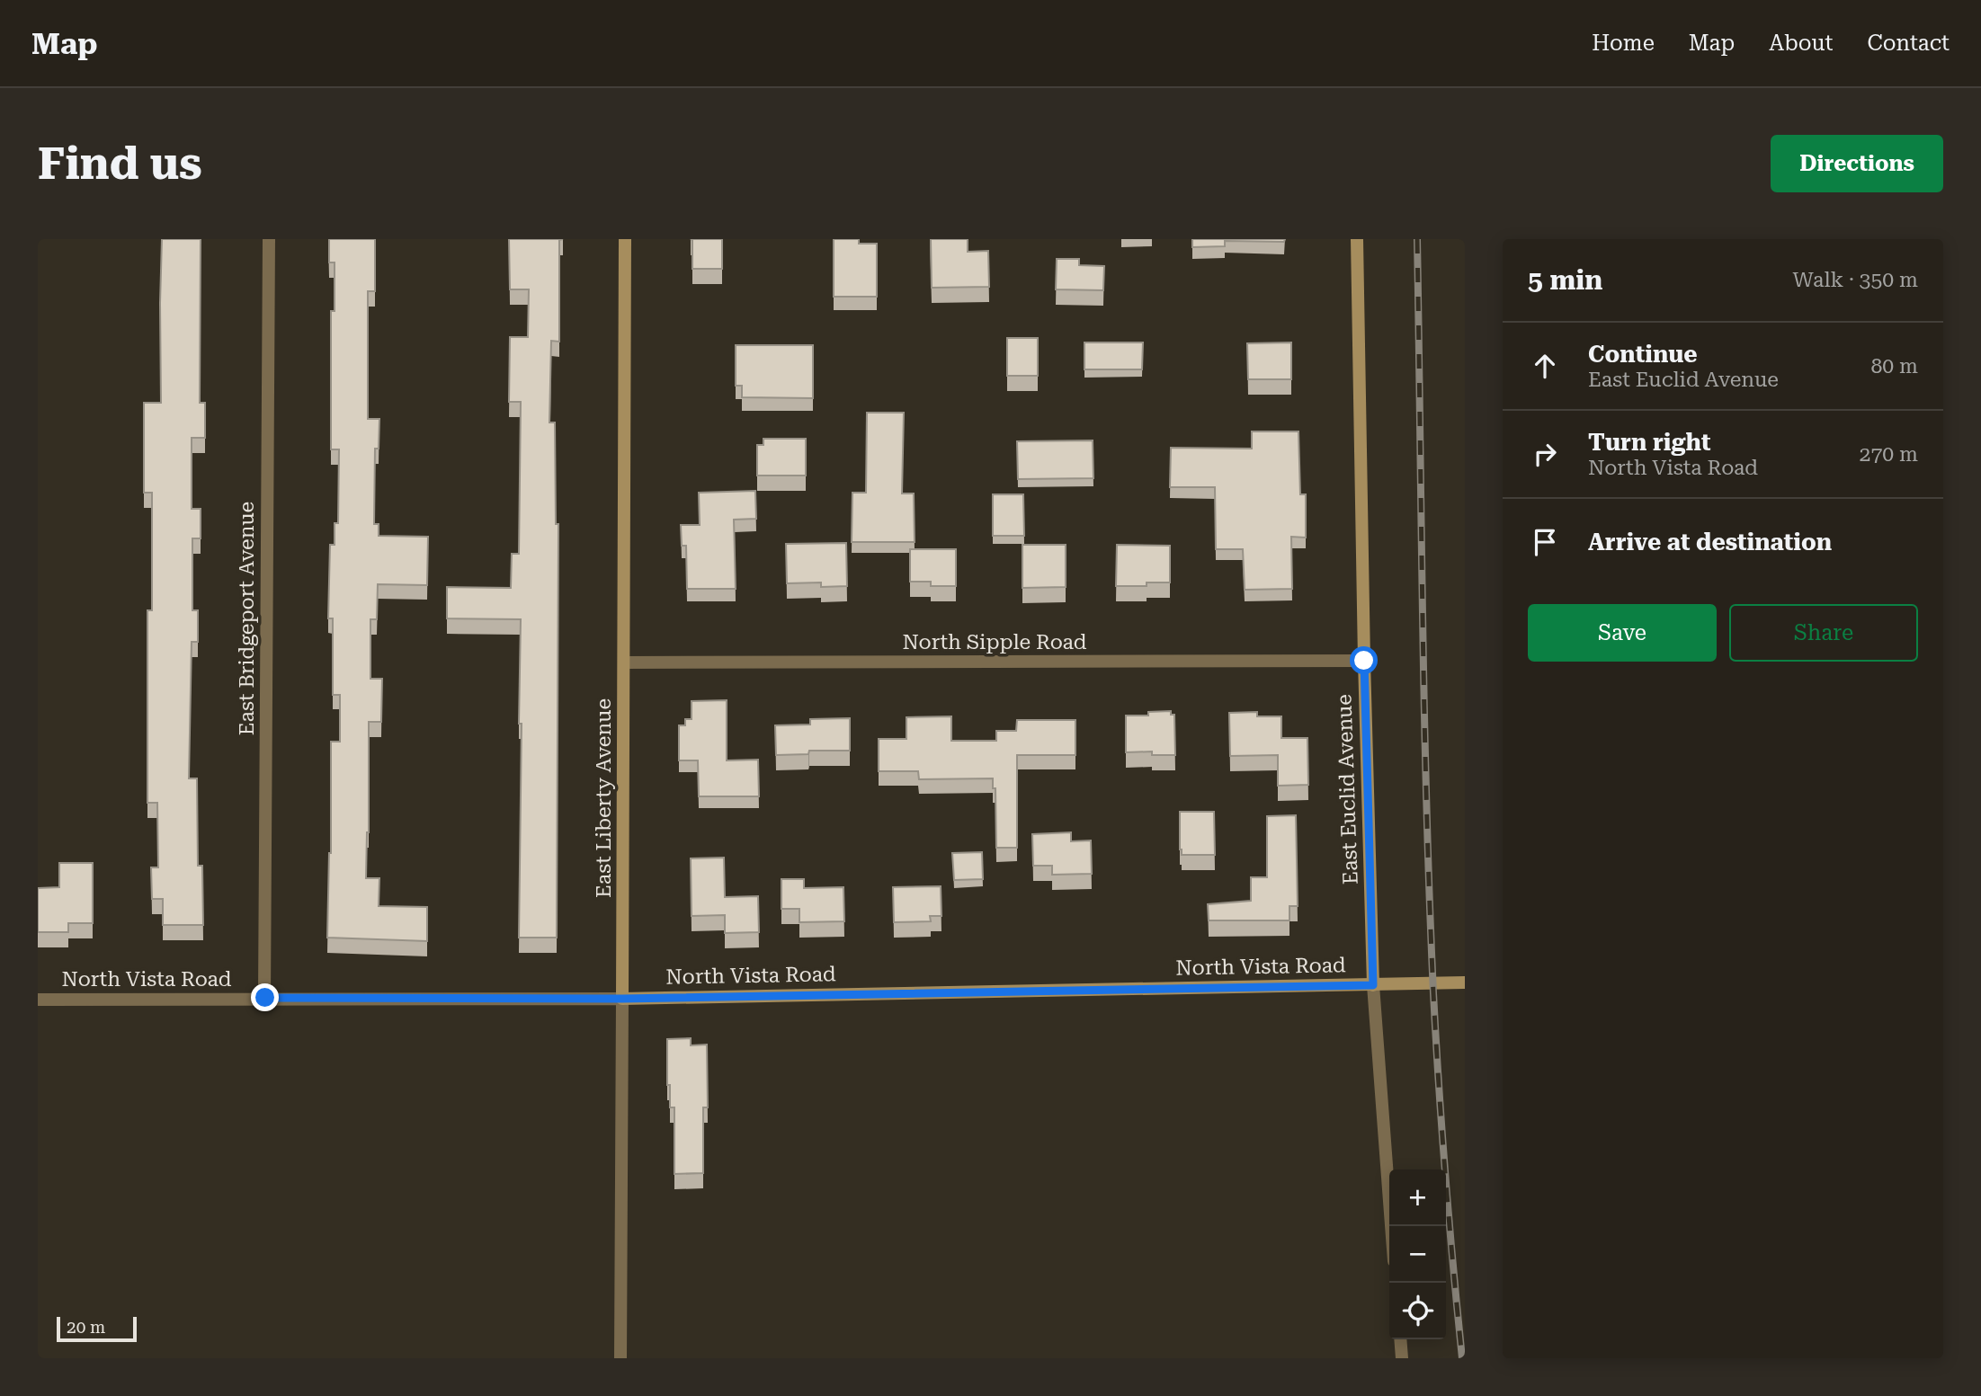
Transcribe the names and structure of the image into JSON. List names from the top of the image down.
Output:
{
  "streets": {
    "street": [
      "East Bridgeport Avenue",
      "North Sipple Road",
      "East Euclid Avenue",
      "East Liberty Avenue",
      "North Vista Road"
    ]
  },
  "crossings": [
    ["East Bridgeport Avenue", "North Vista Road"],
    ["North Sipple Road", "East Euclid Avenue"],
    ["North Sipple Road", "East Liberty Avenue"],
    ["East Euclid Avenue", "North Vista Road"],
    ["East Liberty Avenue", "North Vista Road"]
  ],
  "scale_bar": "20 m",
  "page": {
    "header": "Map",
    "nav": [
      "Home",
      "Map",
      "About",
      "Contact"
    ],
    "buttons": [
      "Directions",
      ["Save", "Share"]
    ],
    "title": "Find us",
    "heading": ["5 min", "Walk · 350 m"],
    "list": [
      ["Continue", "East Euclid Avenue", "80 m"],
      ["Turn right", "North Vista Road", "270 m"],
      "Arrive at destination"
    ],
    "map_buttons": ["+", "−"],
    "scale": "20 m"
  }
}
